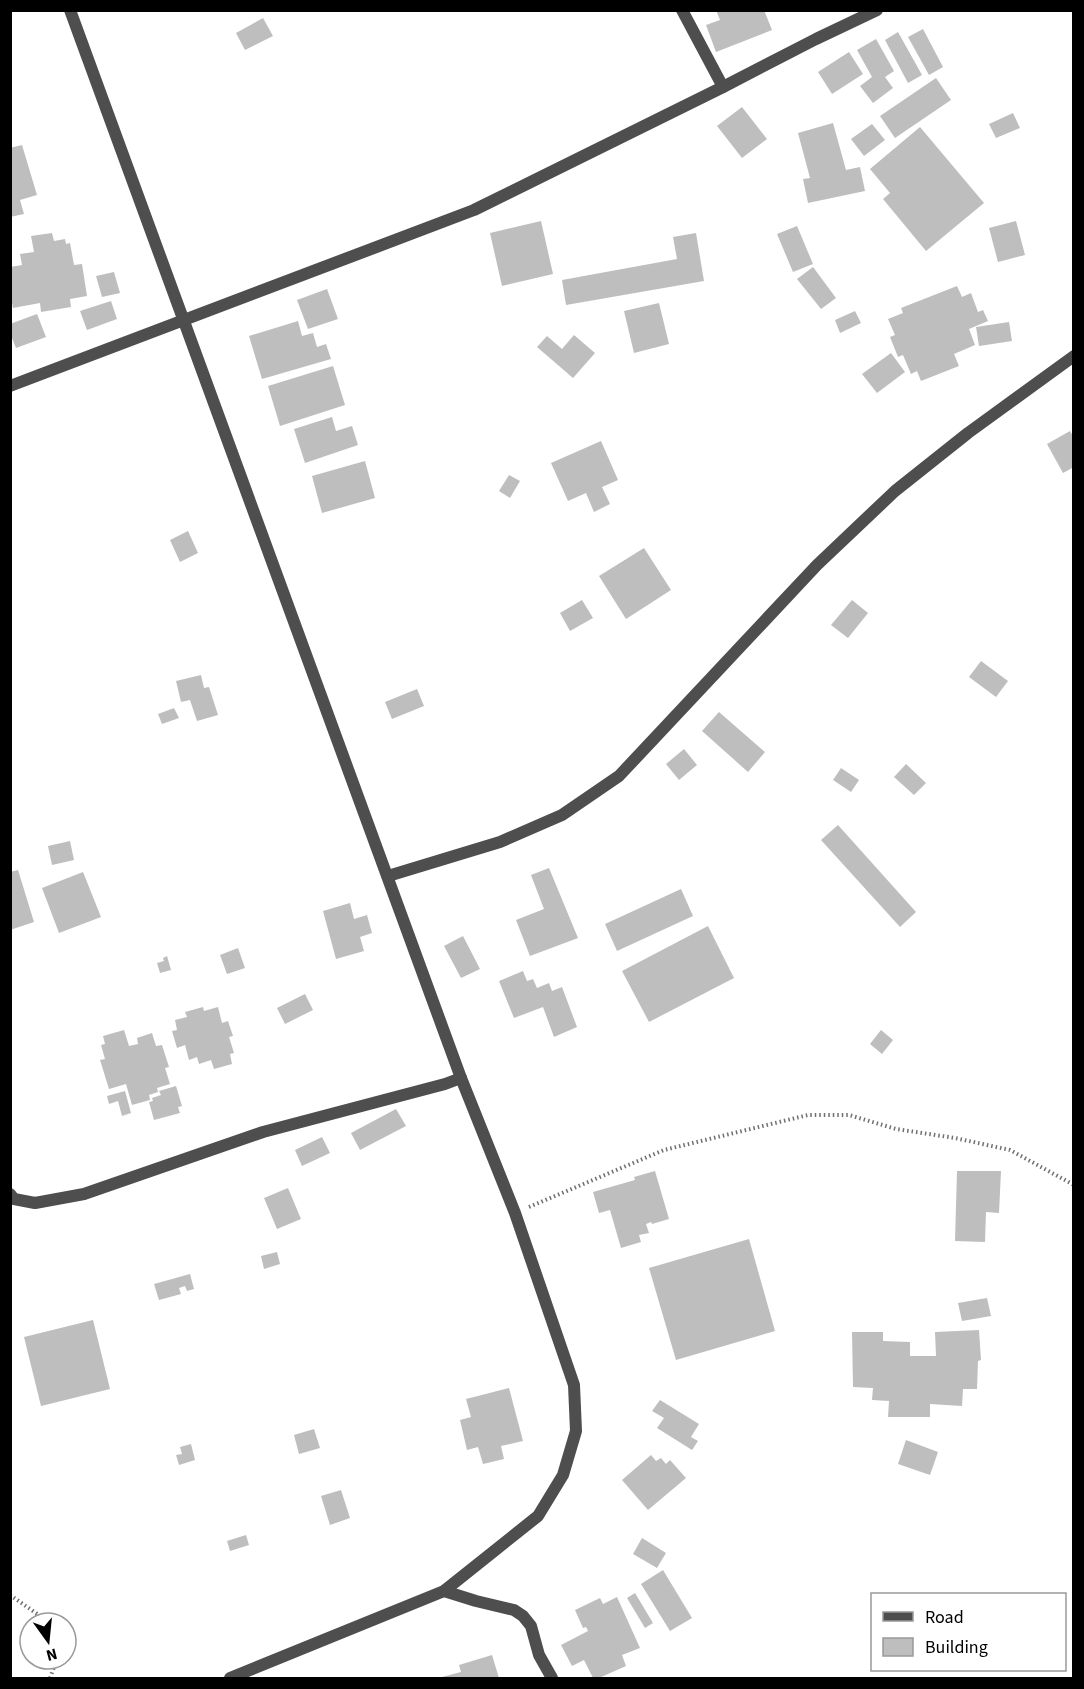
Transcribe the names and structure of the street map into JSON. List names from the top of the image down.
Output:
{
  "legend": ["Road", "Building"],
  "north": "bottom"
}
